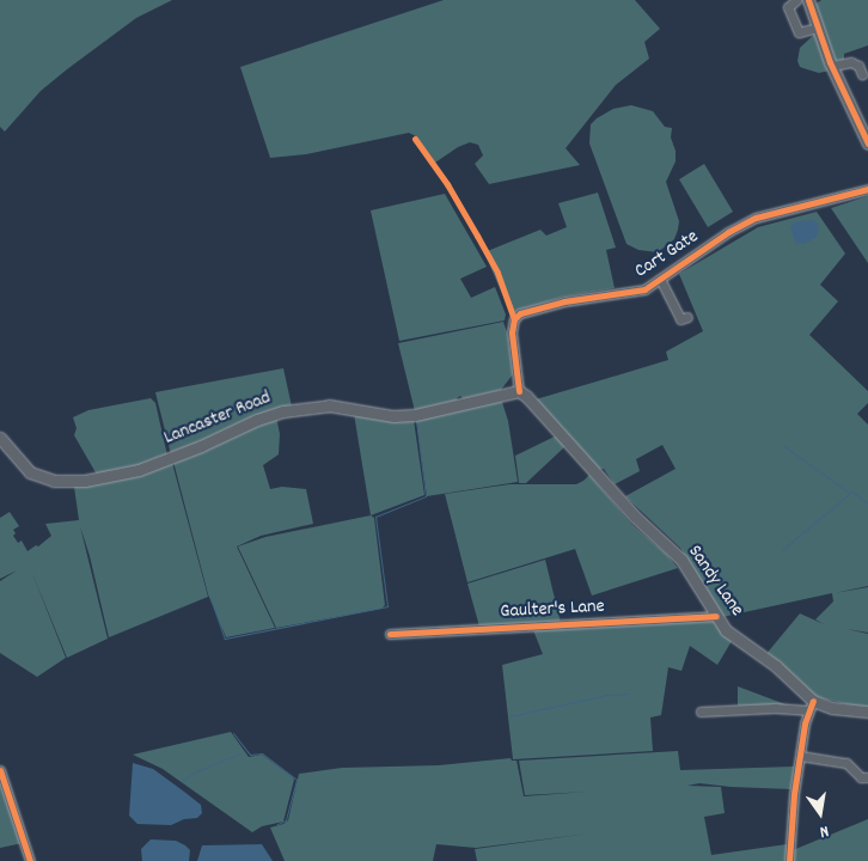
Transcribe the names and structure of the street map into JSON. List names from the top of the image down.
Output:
{
  "streets": {
    "main road": ["Lancaster Road", "Sandy Lane"],
    "street": ["Cart Gate", "Gaulter's Lane"]
  },
  "crossings": [
    ["Cart Gate", "Lancaster Road"],
    ["Cart Gate", "Sandy Lane"],
    ["Lancaster Road", "Sandy Lane"],
    ["Sandy Lane", "Gaulter's Lane"]
  ],
  "north": "bottom"
}
